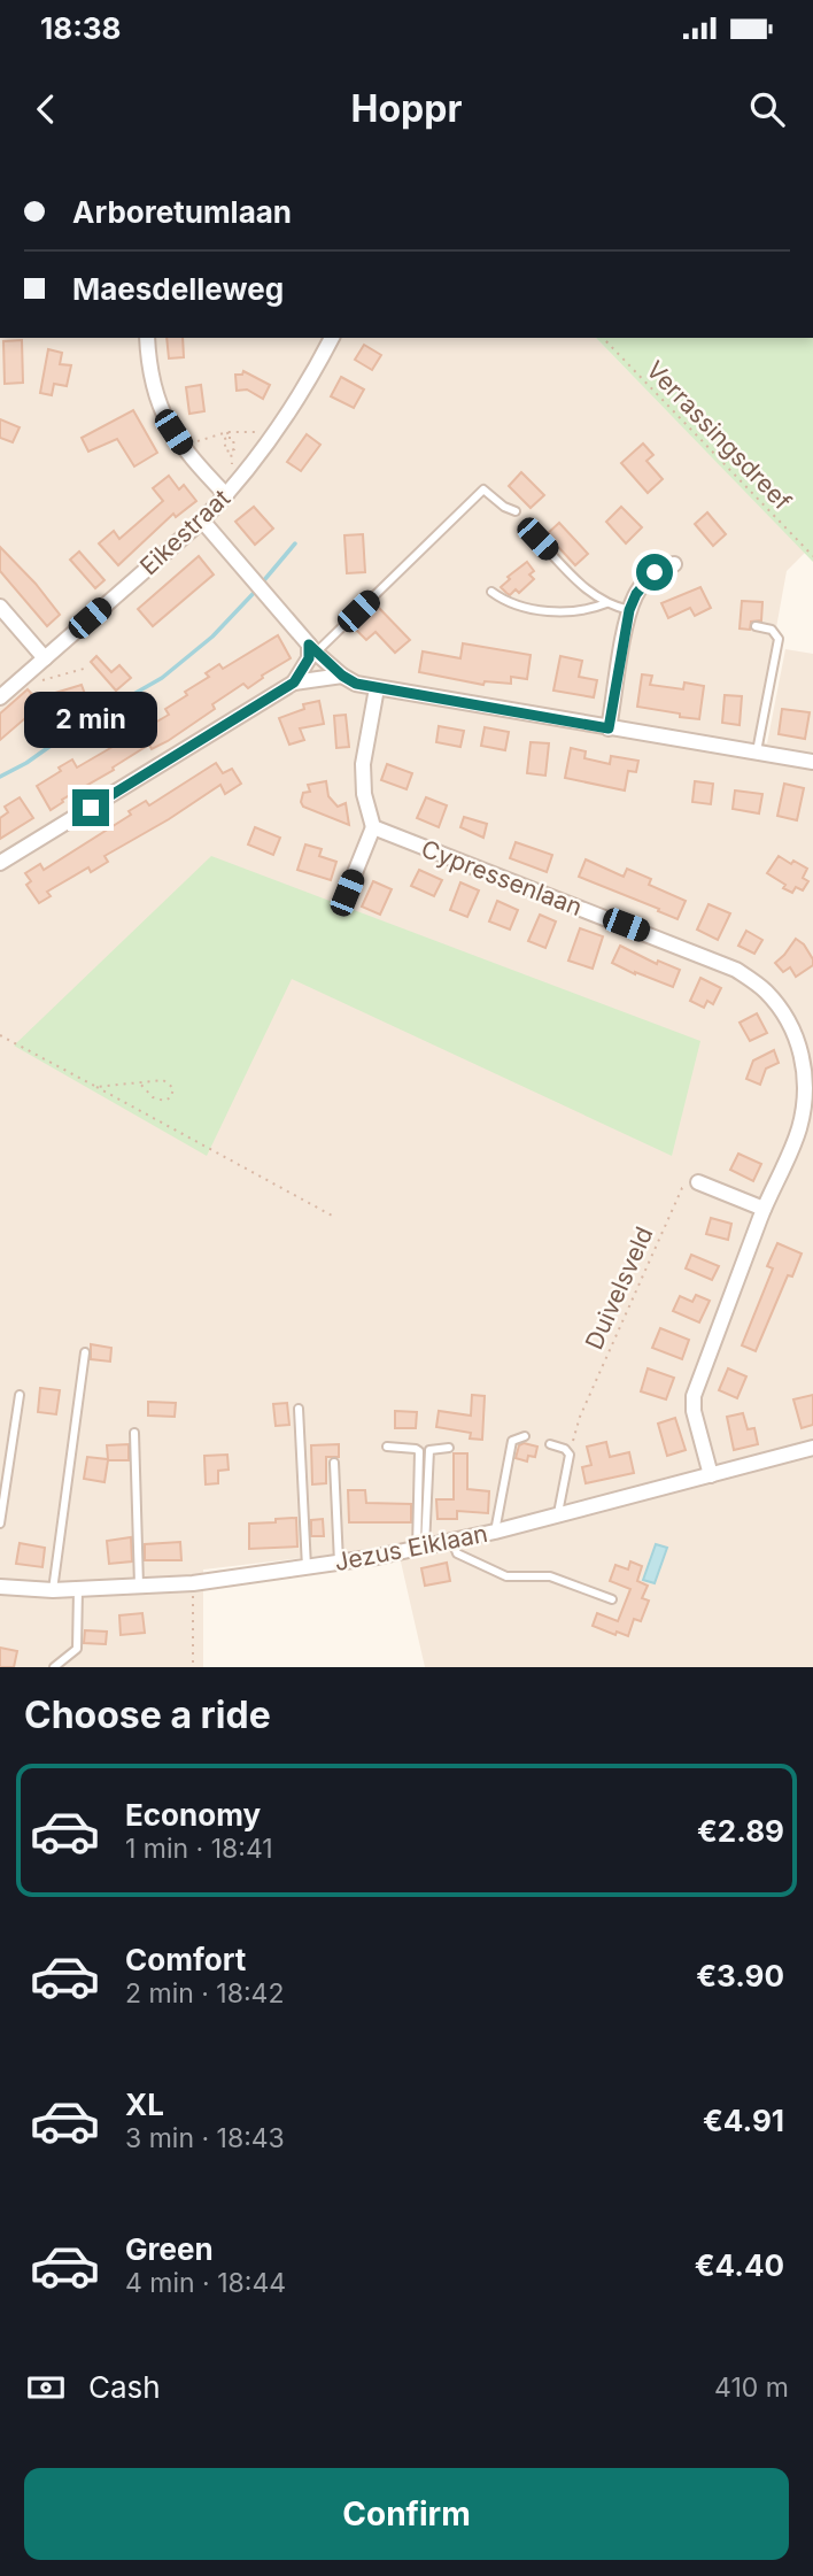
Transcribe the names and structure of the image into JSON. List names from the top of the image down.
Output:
{
  "streets": {
    "street": ["Eikestraat", "Cypressenlaan", "Jezus Eiklaan"],
    "path": ["Verrassingsdreef", "Duivelsveld"]
  },
  "crossings": [
    ["Cypressenlaan", "Jezus Eiklaan"]
  ],
  "page": {
    "status": "18:38",
    "header": "Hoppr",
    "banner": ["Arboretumlaan", "Maesdelleweg"],
    "bubble": "2 min",
    "heading": "Choose a ride",
    "list": [
      {
        "name": "Economy",
        "note": "1 min · 18:41",
        "value": "€2.89"
      },
      {
        "name": "Comfort",
        "note": "2 min · 18:42",
        "value": "€3.90"
      },
      {
        "name": "XL",
        "note": "3 min · 18:43",
        "value": "€4.91"
      },
      {
        "name": "Green",
        "note": "4 min · 18:44",
        "value": "€4.40"
      }
    ],
    "pay": ["Cash", "410 m"],
    "buttons": "Confirm"
  }
}
